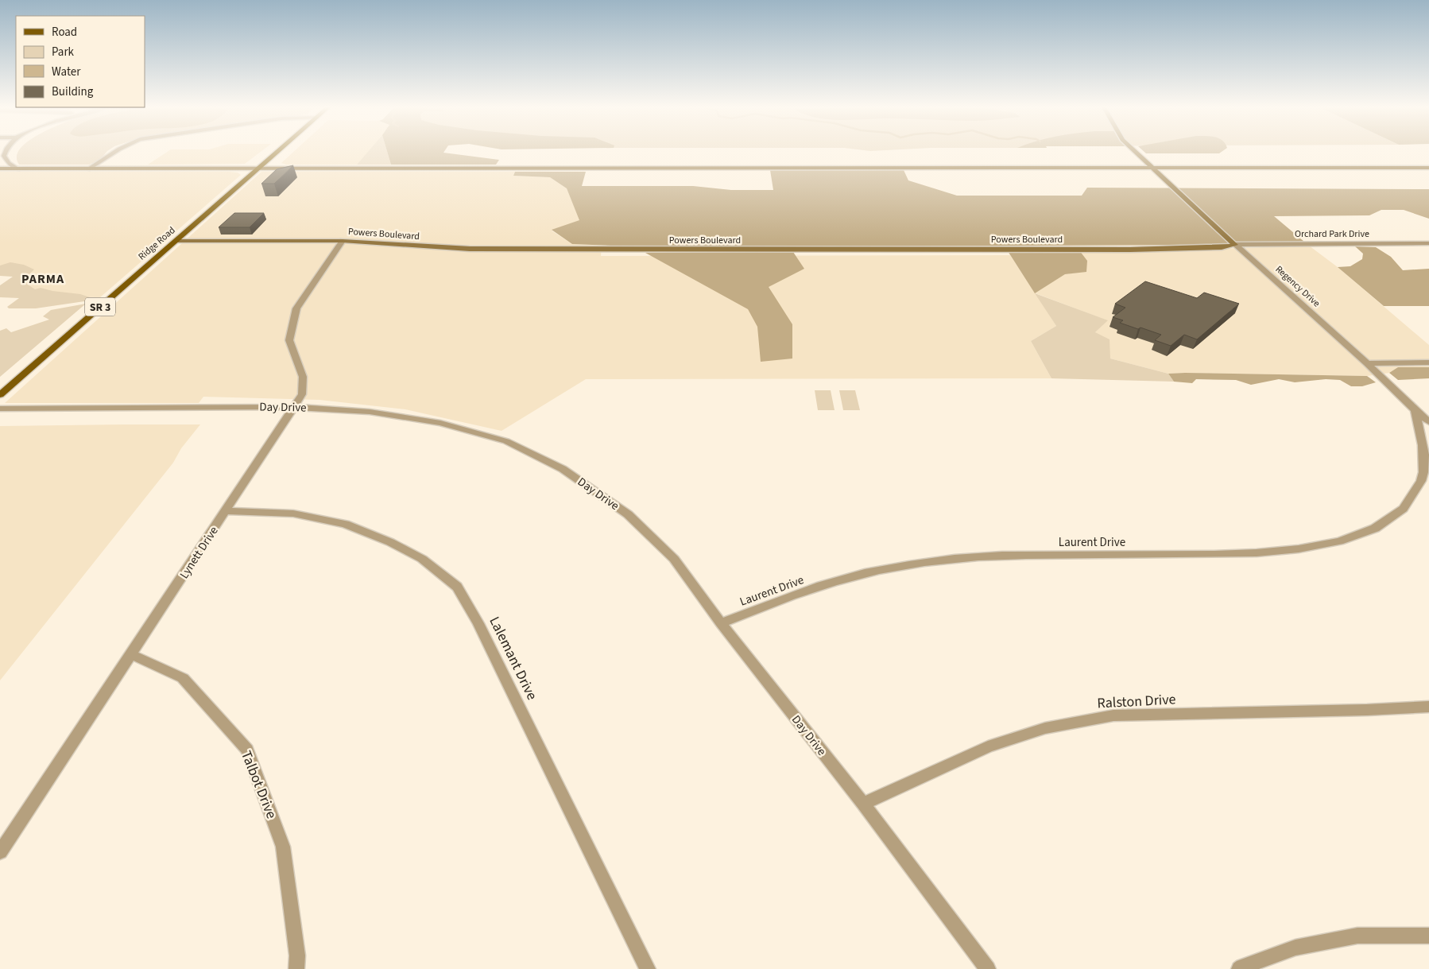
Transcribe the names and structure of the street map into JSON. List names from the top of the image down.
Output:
{
  "streets": {
    "main road": [
      "Powers Boulevard",
      "Ridge Road",
      "Regency Drive",
      "SR 3"
    ],
    "street": [
      "Orchard Park Drive",
      "Day Drive",
      "Laurent Drive",
      "Lynett Drive",
      "Lalemant Drive",
      "Ralston Drive",
      "Talbot Drive"
    ]
  },
  "crossings": [
    ["Powers Boulevard", "Orchard Park Drive"],
    ["Powers Boulevard", "Ridge Road"],
    ["Powers Boulevard", "Regency Drive"],
    ["Powers Boulevard", "Lynett Drive"],
    ["Orchard Park Drive", "Regency Drive"],
    ["Regency Drive", "Laurent Drive"],
    ["Day Drive", "Laurent Drive"],
    ["Day Drive", "Lynett Drive"],
    ["Day Drive", "Ralston Drive"],
    ["Lynett Drive", "Lalemant Drive"],
    ["Lynett Drive", "Talbot Drive"]
  ],
  "districts": ["PARMA"],
  "legend": [
    "Road",
    "Park",
    "Water",
    "Building"
  ]
}
